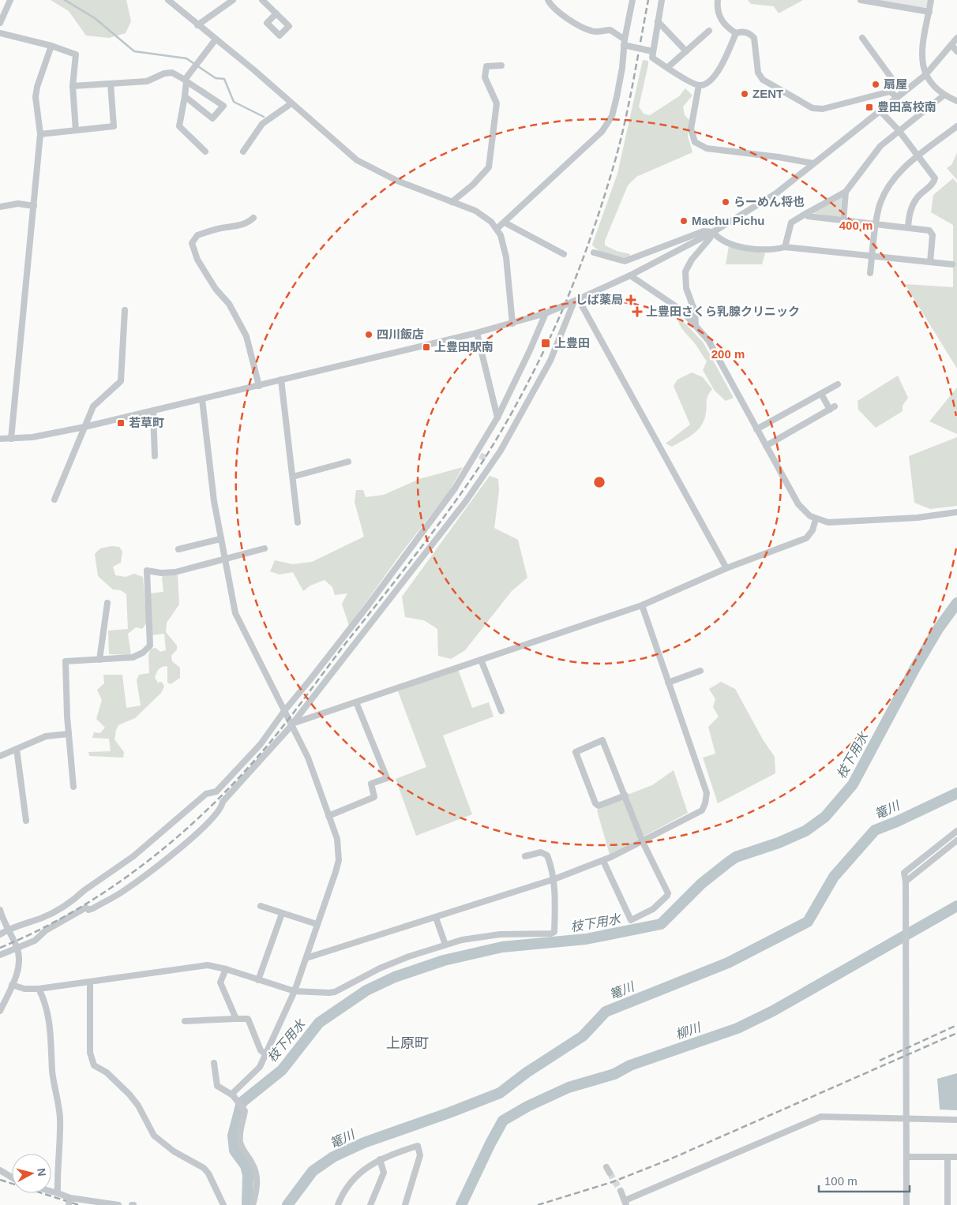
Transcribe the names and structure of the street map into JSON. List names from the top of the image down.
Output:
{
  "districts": ["上原町"],
  "water": ["枝下用水", "篭川", "柳川"],
  "places": {
    "other": [
      "扇屋",
      "ZENT",
      "らーめん将也",
      "Machu Pichu",
      "四川飯店"
    ],
    "transit": [
      "豊田高校南",
      "上豊田",
      "上豊田駅南",
      "若草町"
    ],
    "health": ["しば薬局", "上豊田さくら乳腺クリニック"]
  },
  "scale_bar": "100 m",
  "north": "right",
  "rings": ["400 m", "200 m"]
}
